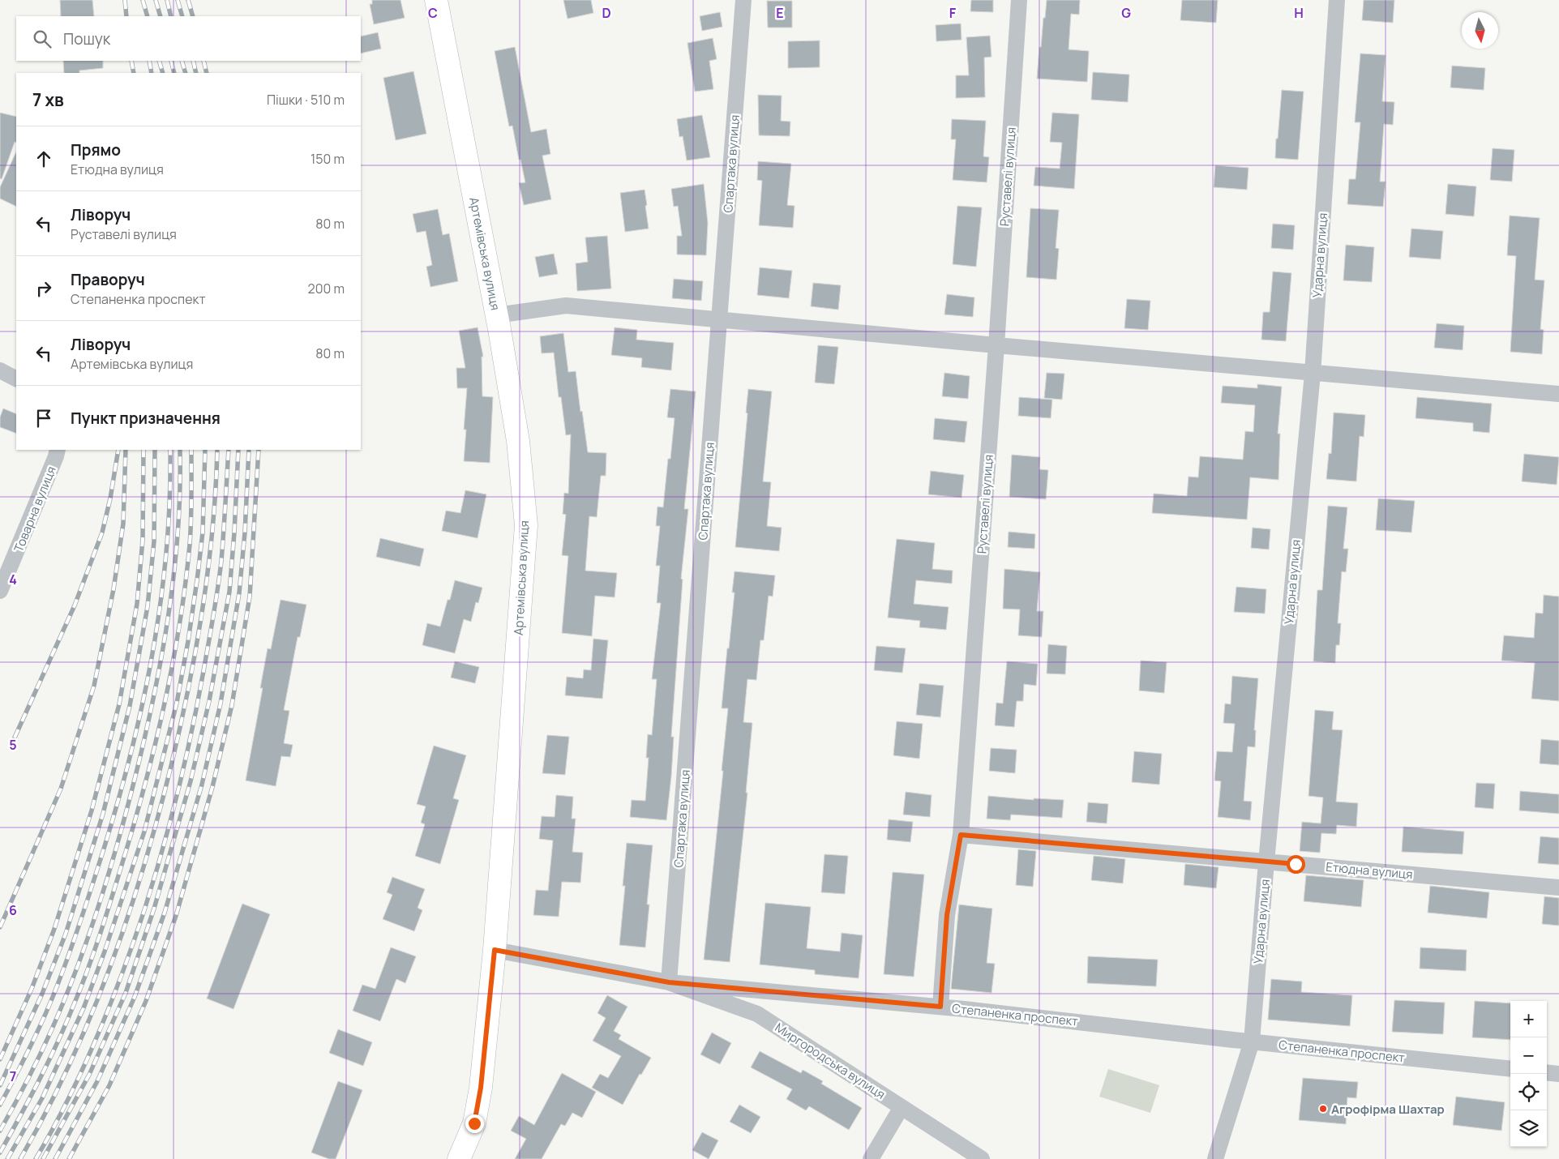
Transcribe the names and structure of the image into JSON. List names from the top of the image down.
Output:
{
  "streets": {
    "main road": ["Артемівська вулиця"],
    "street": [
      "Спартака вулиця",
      "Руставелі вулиця",
      "Ударна вулиця",
      "Товарна вулиця",
      "Етюдна вулиця",
      "Степаненка проспект",
      "Миргородська вулиця"
    ]
  },
  "crossings": [
    ["Спартака вулиця", "Степаненка проспект"],
    ["Спартака вулиця", "Миргородська вулиця"],
    ["Руставелі вулиця", "Етюдна вулиця"],
    ["Руставелі вулиця", "Степаненка проспект"],
    ["Артемівська вулиця", "Степаненка проспект"],
    ["Ударна вулиця", "Етюдна вулиця"],
    ["Ударна вулиця", "Степаненка проспект"],
    ["Степаненка проспект", "Миргородська вулиця"]
  ],
  "places": ["Агрофірма Шахтар"],
  "north": "bottom",
  "page": {
    "search": "Пошук",
    "heading": ["7 хв", "Пішки · 510 m"],
    "list": [
      ["Прямо", "Етюдна вулиця", "150 m"],
      ["Ліворуч", "Руставелі вулиця", "80 m"],
      ["Праворуч", "Степаненка проспект", "200 m"],
      ["Ліворуч", "Артемівська вулиця", "80 m"],
      "Пункт призначення"
    ],
    "map_buttons": ["+", "−"]
  },
  "grid": {
    "columns": [
      "C",
      "D",
      "E",
      "F",
      "G",
      "H"
    ],
    "rows": [
      "4",
      "5",
      "6",
      "7"
    ]
  }
}
